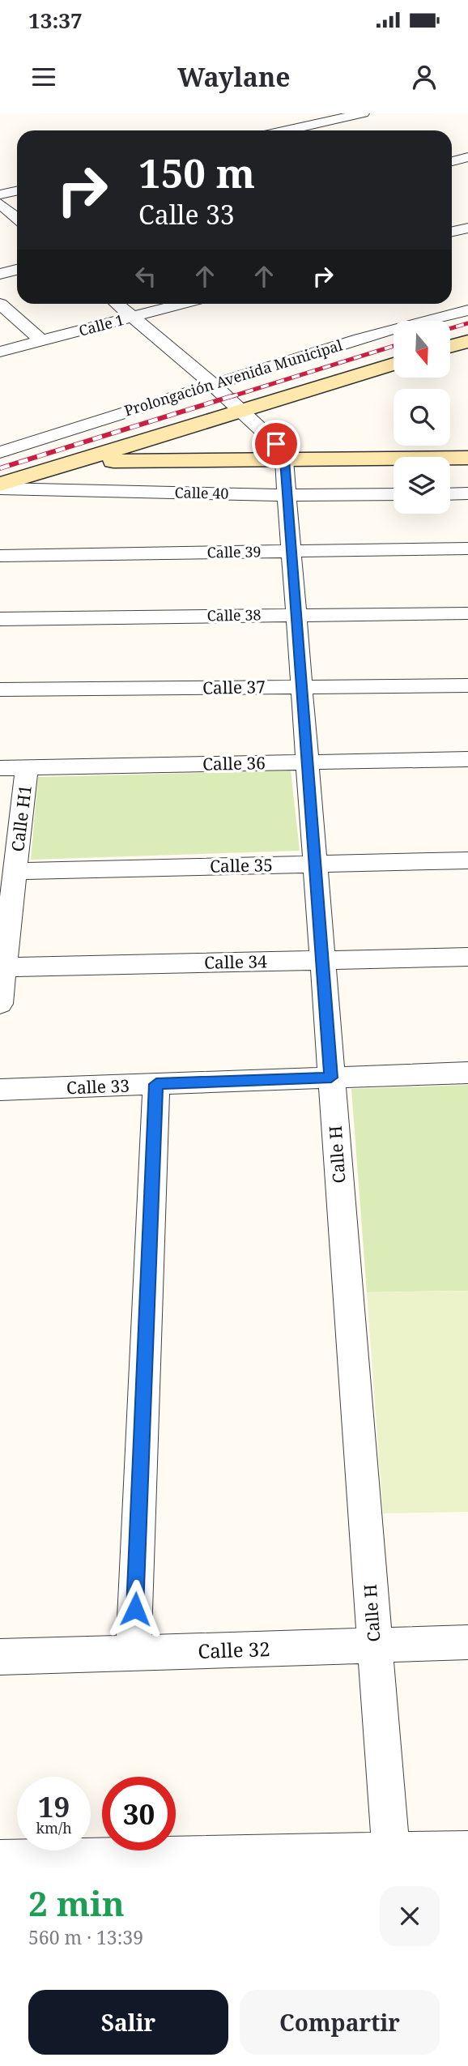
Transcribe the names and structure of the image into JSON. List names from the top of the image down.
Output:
{
  "streets": {
    "street": [
      "Calle 1",
      "Prolongación Avenida Municipal",
      "Calle 40",
      "Calle 39",
      "Calle 38",
      "Calle 37",
      "Calle 36",
      "Calle H1",
      "Calle 35",
      "Calle 34",
      "Calle 33",
      "Calle H",
      "Calle 32"
    ]
  },
  "crossings": [
    ["Prolongación Avenida Municipal", "Calle 40"],
    ["Calle 40", "Calle H"],
    ["Calle 39", "Calle H"],
    ["Calle 38", "Calle H"],
    ["Calle 37", "Calle H"],
    ["Calle 36", "Calle H1"],
    ["Calle 36", "Calle H"],
    ["Calle H1", "Calle 35"],
    ["Calle H1", "Calle 34"],
    ["Calle 35", "Calle H"],
    ["Calle 34", "Calle H"],
    ["Calle 33", "Calle H"],
    ["Calle H", "Calle 32"]
  ],
  "north": "bottom",
  "page": {
    "status": "13:37",
    "header": "Waylane",
    "turn": ["150 m", "Calle 33"],
    "speed": "19 km/h",
    "limit": "30",
    "heading": ["2 min", "560 m · 13:39"],
    "buttons": ["Salir", "Compartir"]
  }
}
